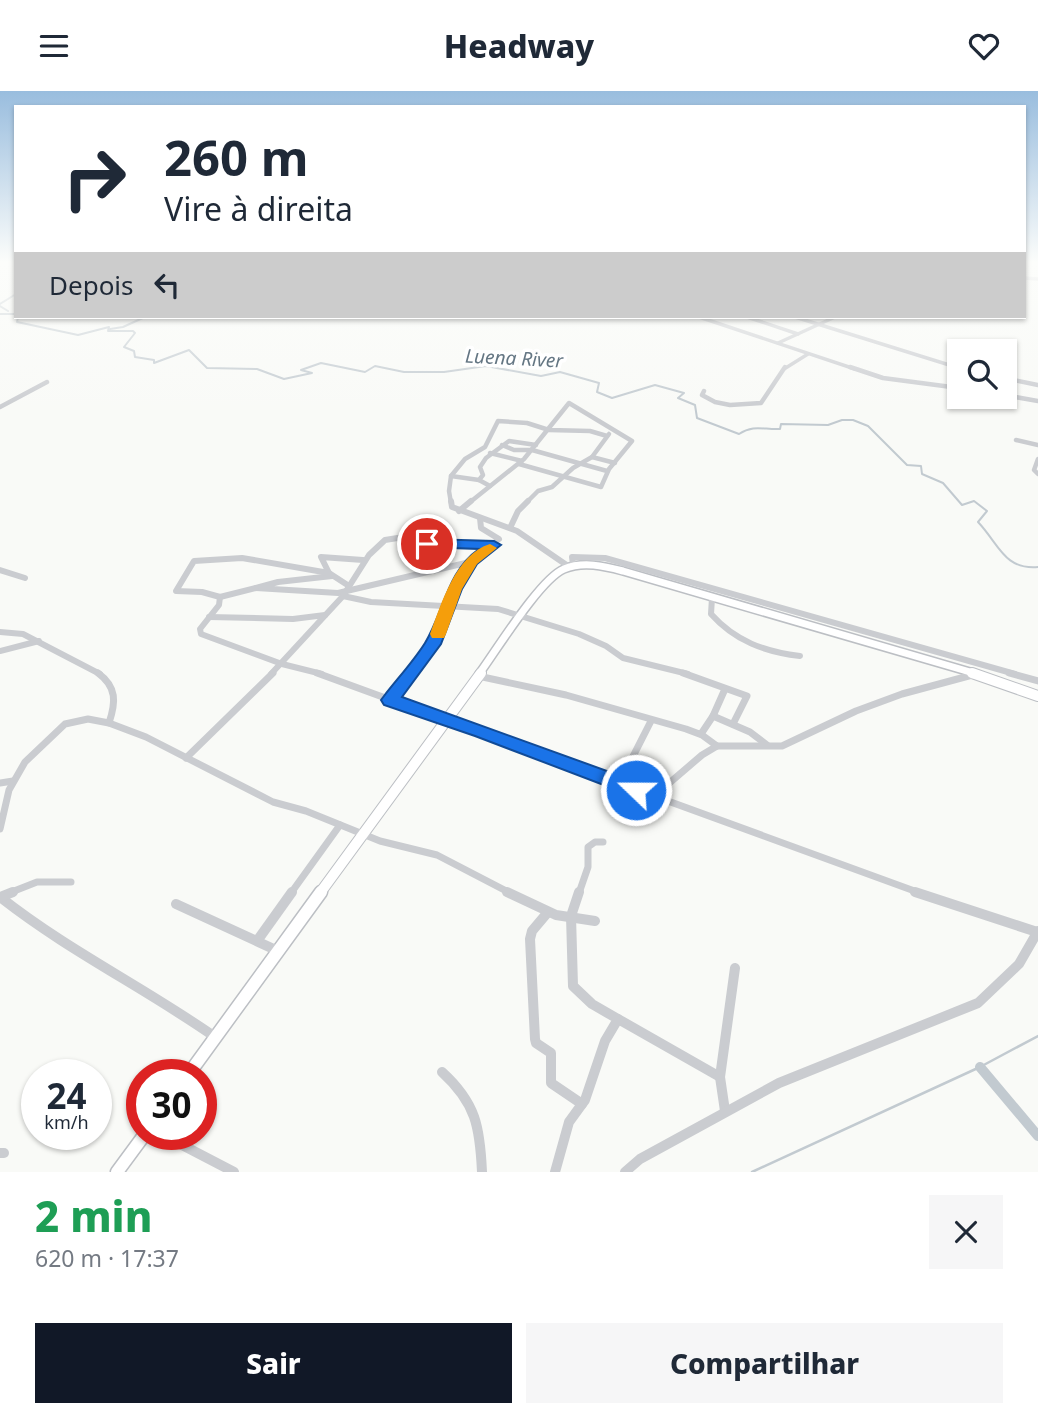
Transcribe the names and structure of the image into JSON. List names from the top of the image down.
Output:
{
  "water": ["Luena River"],
  "page": {
    "header": "Headway",
    "turn": ["260 m", "Vire à direita"],
    "then": "Depois",
    "speed": "24 km/h",
    "limit": "30",
    "heading": ["2 min", "620 m · 17:37"],
    "buttons": ["Sair", "Compartilhar"]
  }
}
